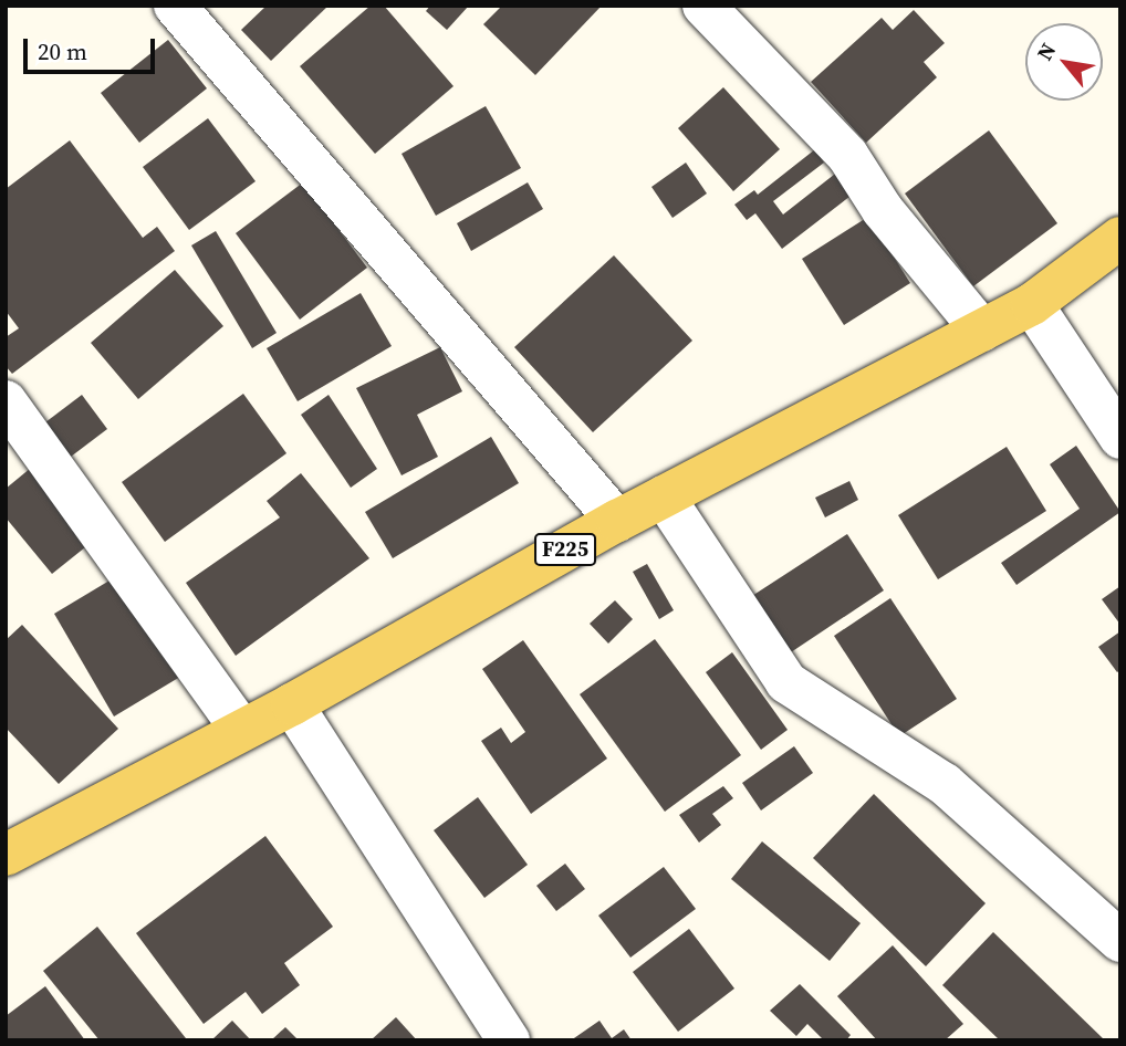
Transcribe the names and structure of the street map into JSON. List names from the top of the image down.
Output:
{
  "streets": {
    "main road": ["F225"]
  },
  "scale_bar": "20 m",
  "north": "top left"
}
